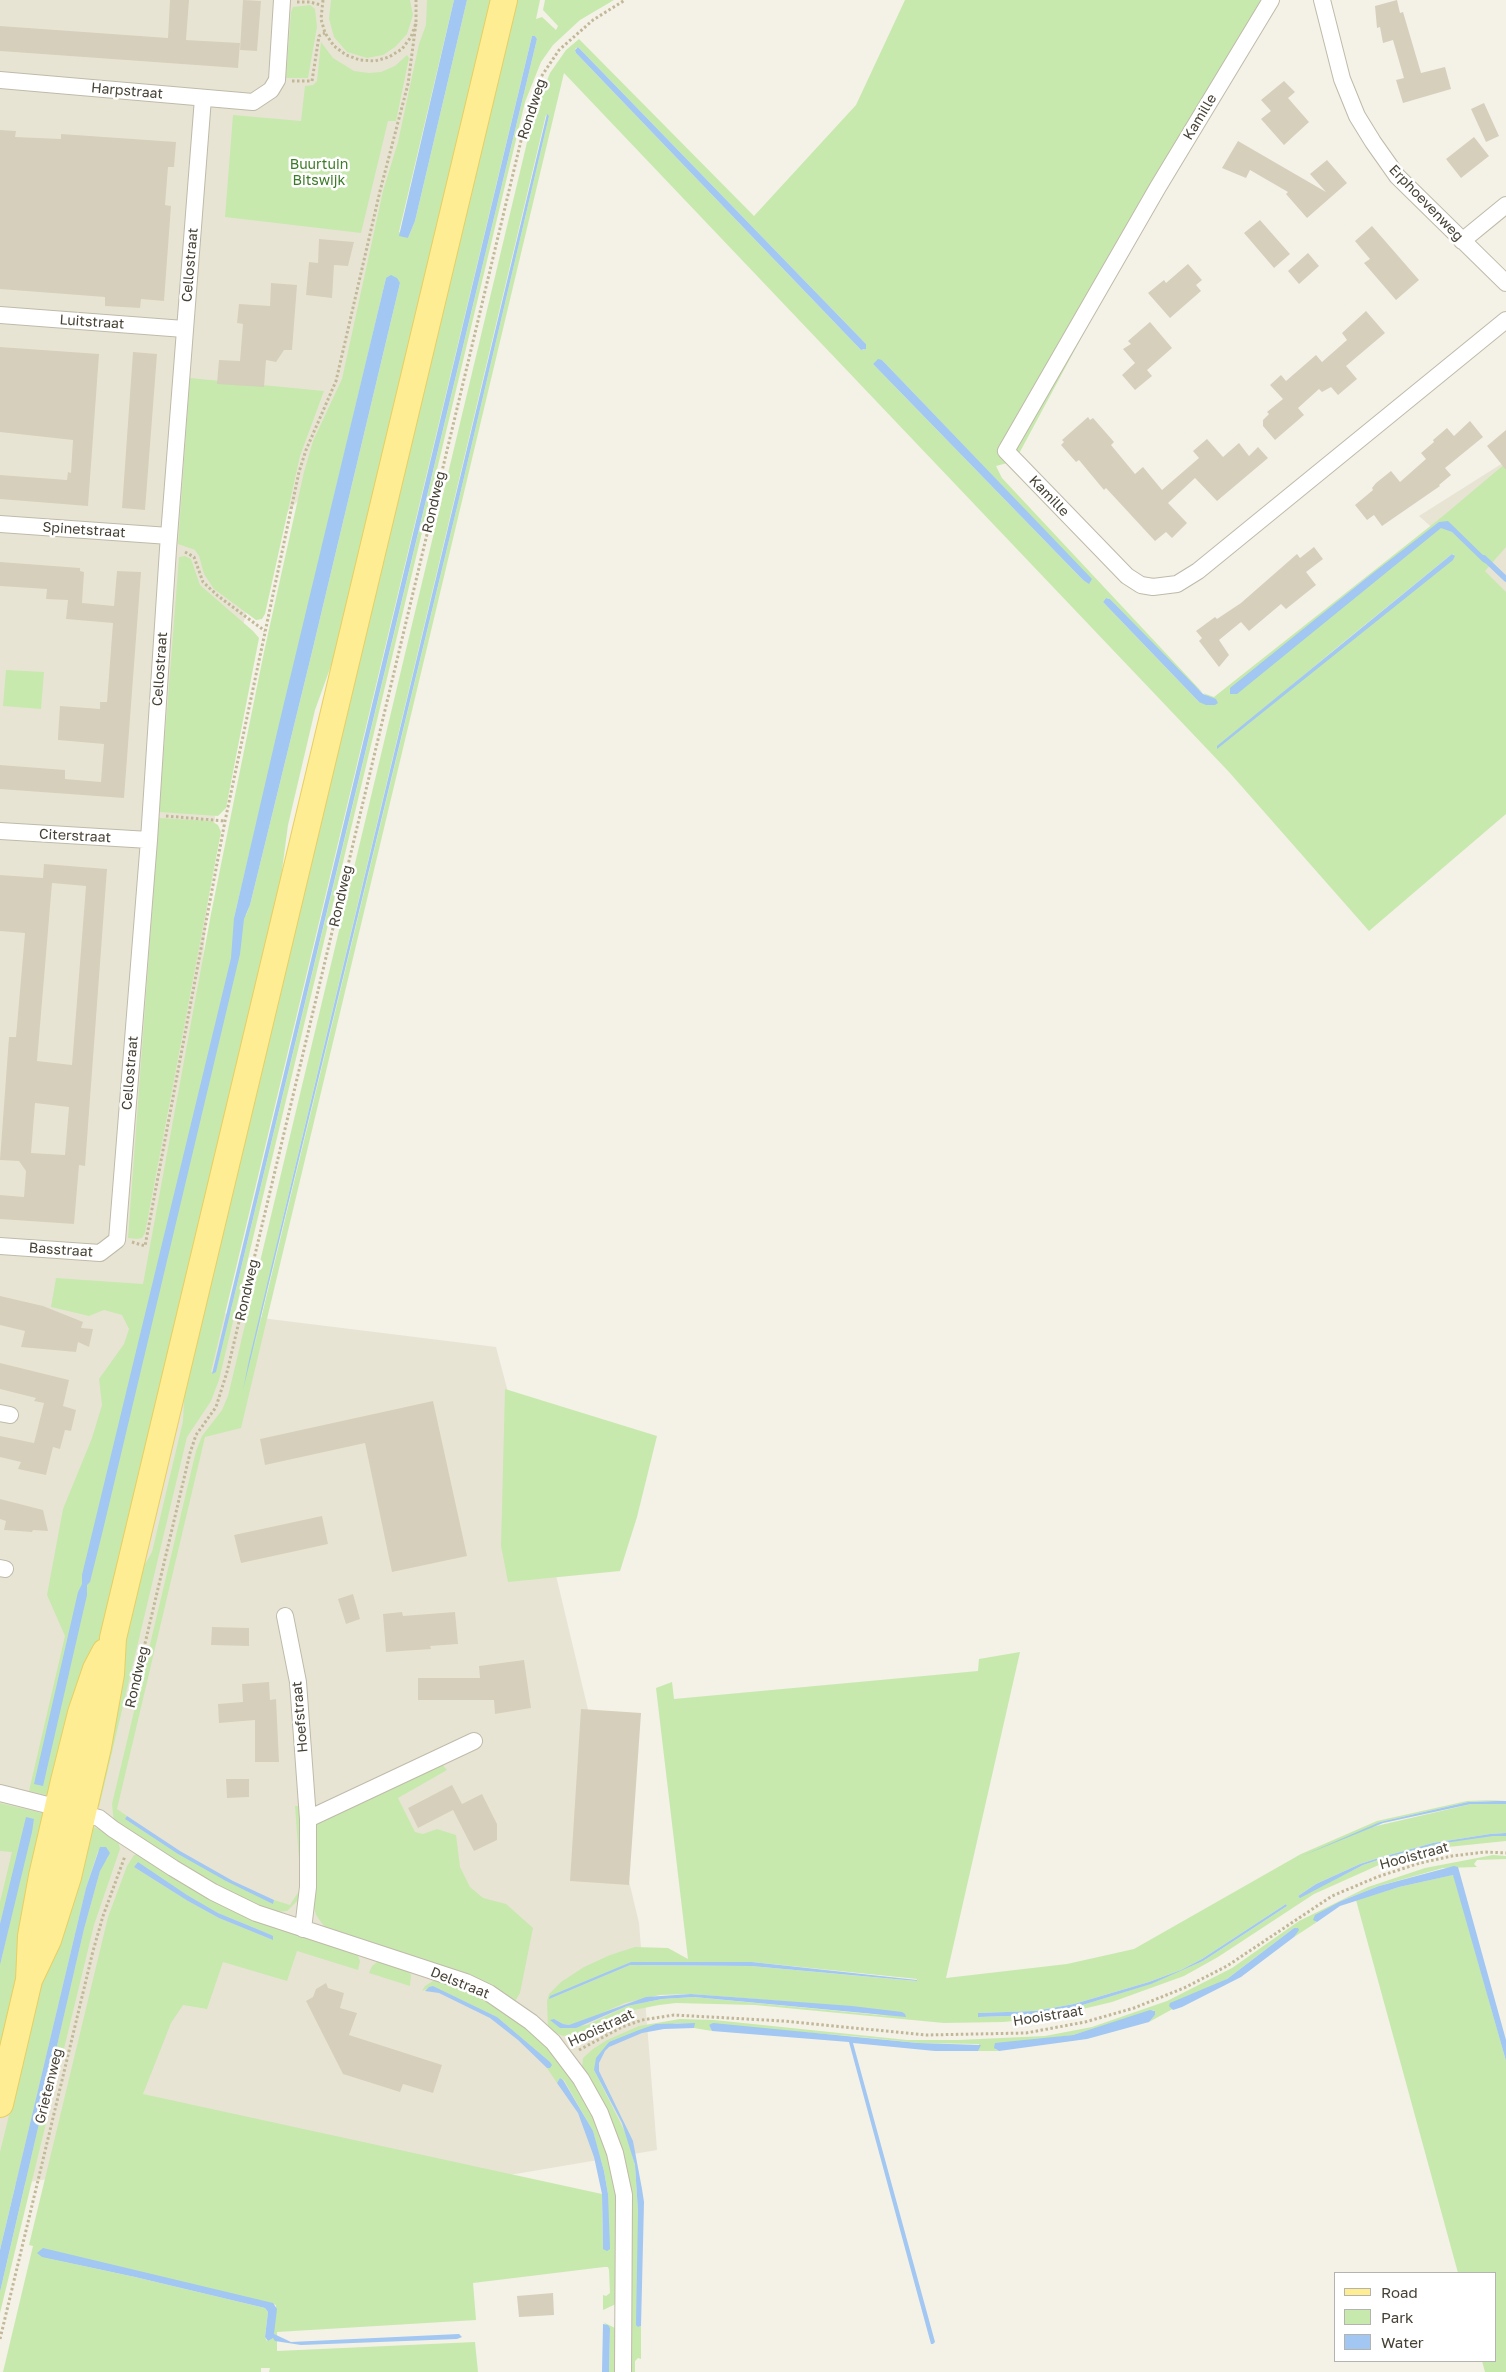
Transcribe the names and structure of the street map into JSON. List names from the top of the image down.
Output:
{
  "streets": {
    "street": [
      "Harpstraat",
      "Kamille",
      "Erphoevenweg",
      "Cellostraat",
      "Luitstraat",
      "Spinetstraat",
      "Citerstraat",
      "Basstraat",
      "Hoefstraat",
      "Delstraat"
    ],
    "path": ["Rondweg", "Hooistraat", "Grietenweg"]
  },
  "crossings": [
    ["Harpstraat", "Cellostraat"],
    ["Cellostraat", "Luitstraat"],
    ["Cellostraat", "Spinetstraat"],
    ["Cellostraat", "Citerstraat"],
    ["Cellostraat", "Basstraat"],
    ["Hoefstraat", "Delstraat"],
    ["Hooistraat", "Delstraat"],
    ["Delstraat", "Grietenweg"]
  ],
  "parks": ["Buurtuin Bitswijk"],
  "legend": ["Road", "Park", "Water"]
}
